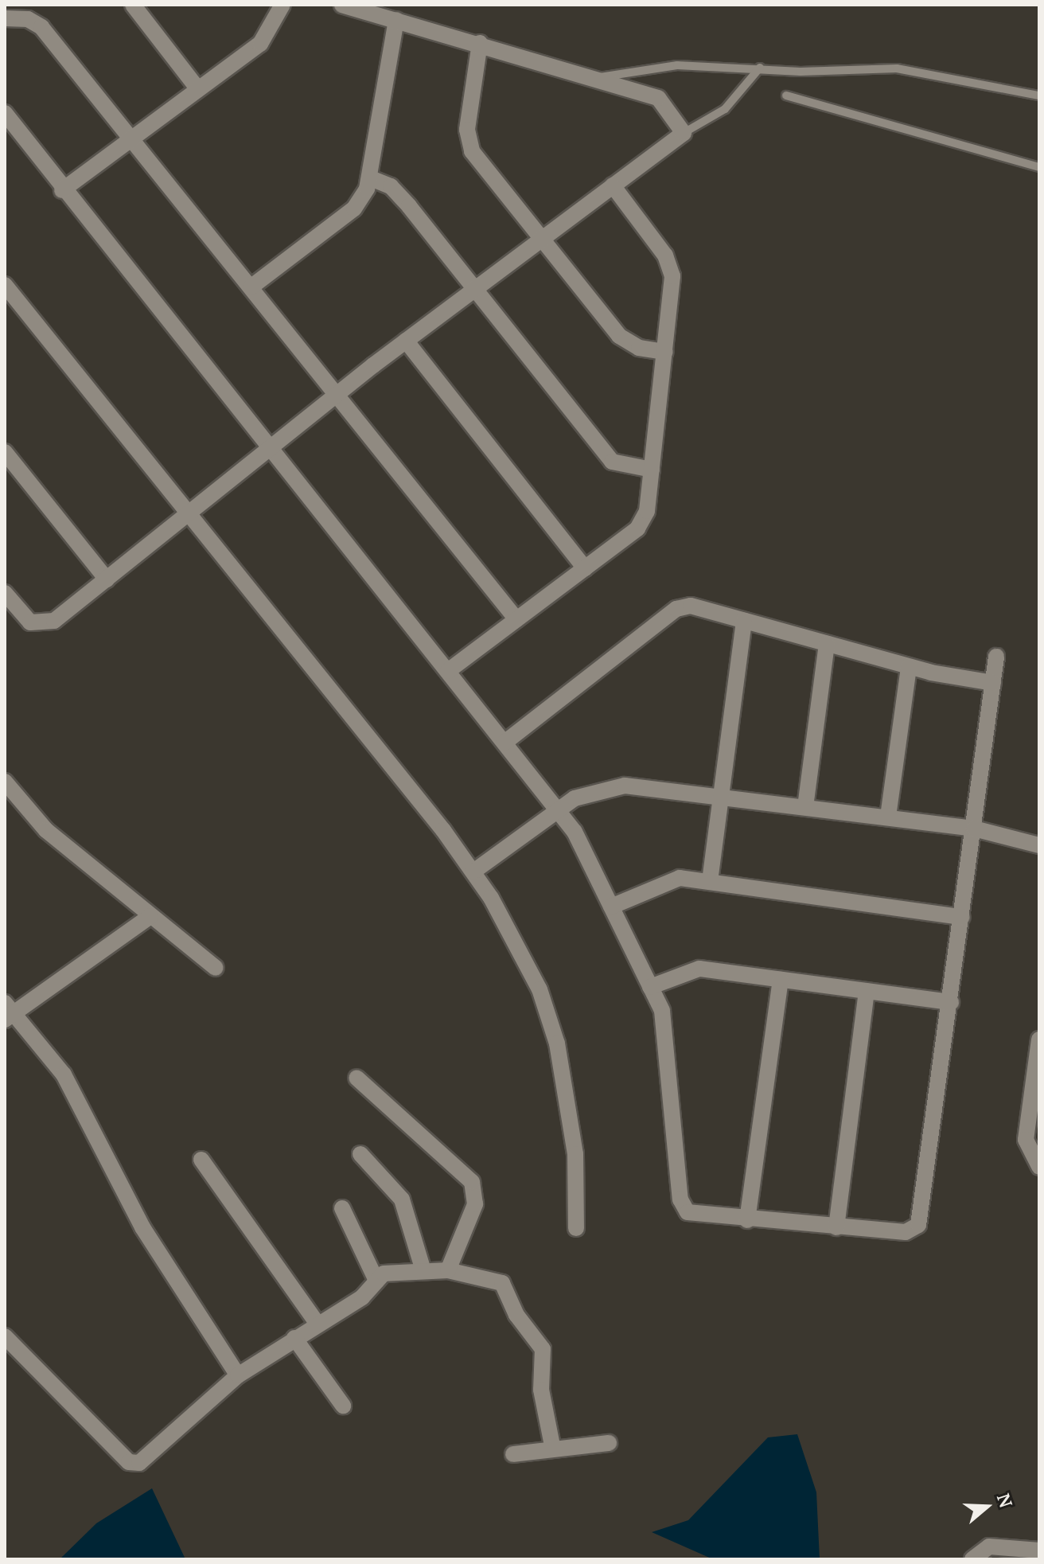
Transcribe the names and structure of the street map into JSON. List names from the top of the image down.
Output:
{
  "north": "right"
}
